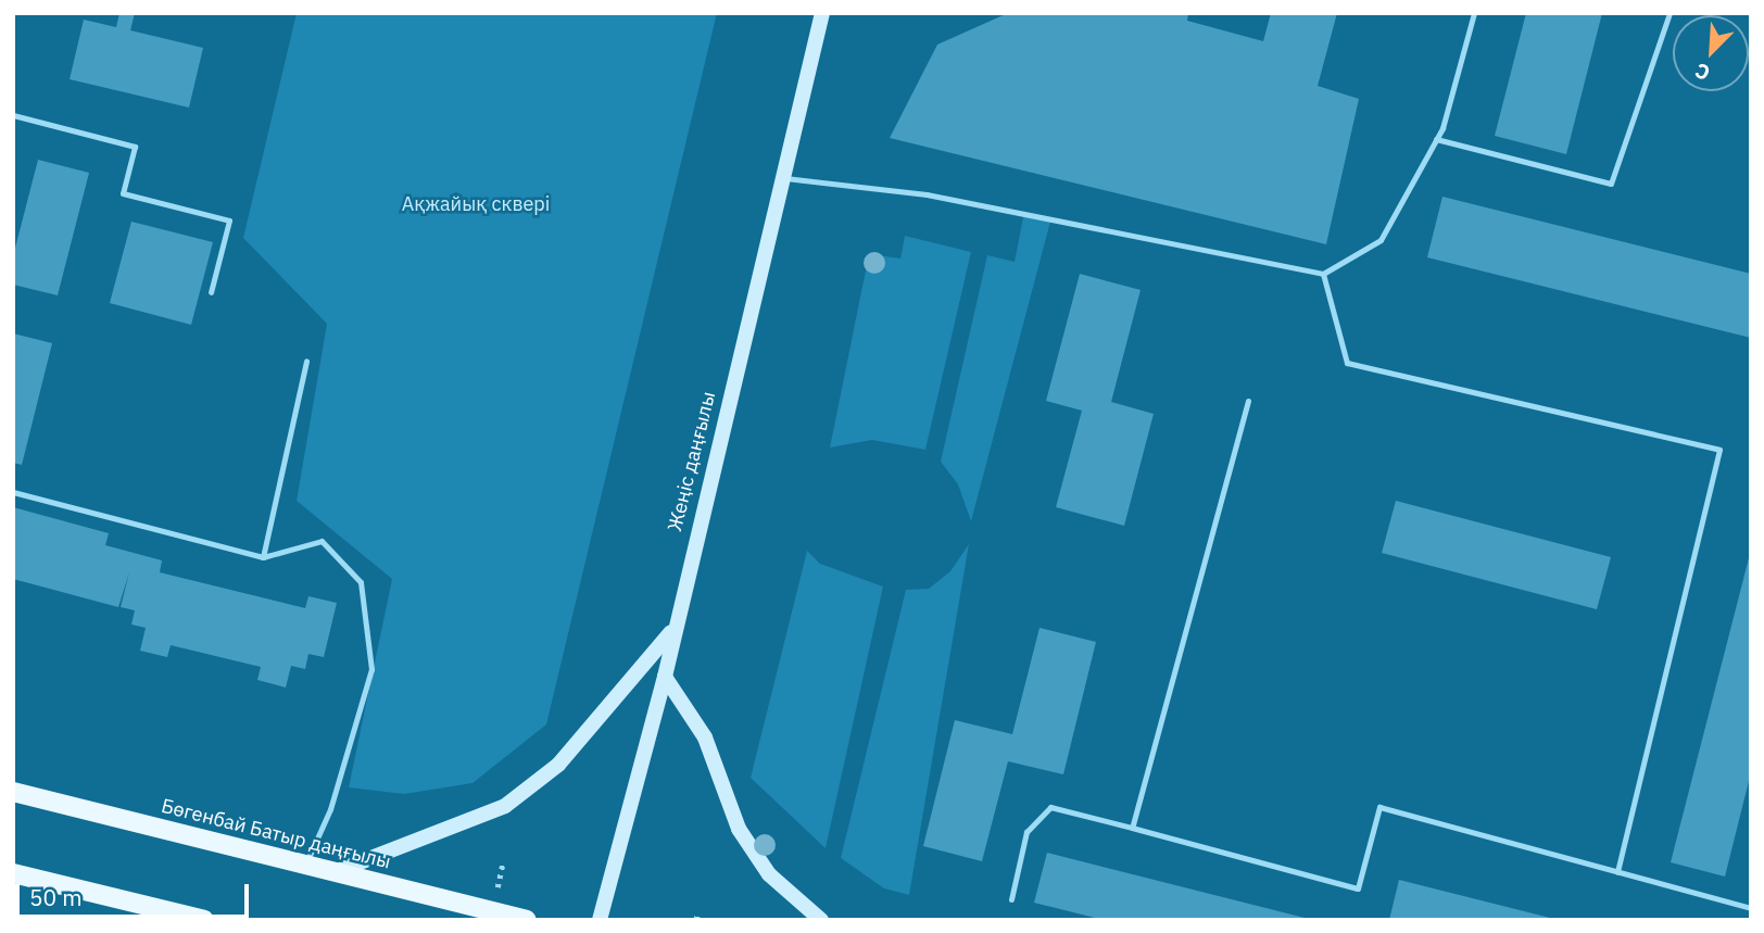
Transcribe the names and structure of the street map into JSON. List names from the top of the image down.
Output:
{
  "streets": {
    "main road": ["Жеңіс даңғылы", "Бөгенбай Батыр даңғылы"]
  },
  "parks": ["Ақжайық сквері"],
  "scale_bar": "50 m",
  "north": "bottom left"
}
